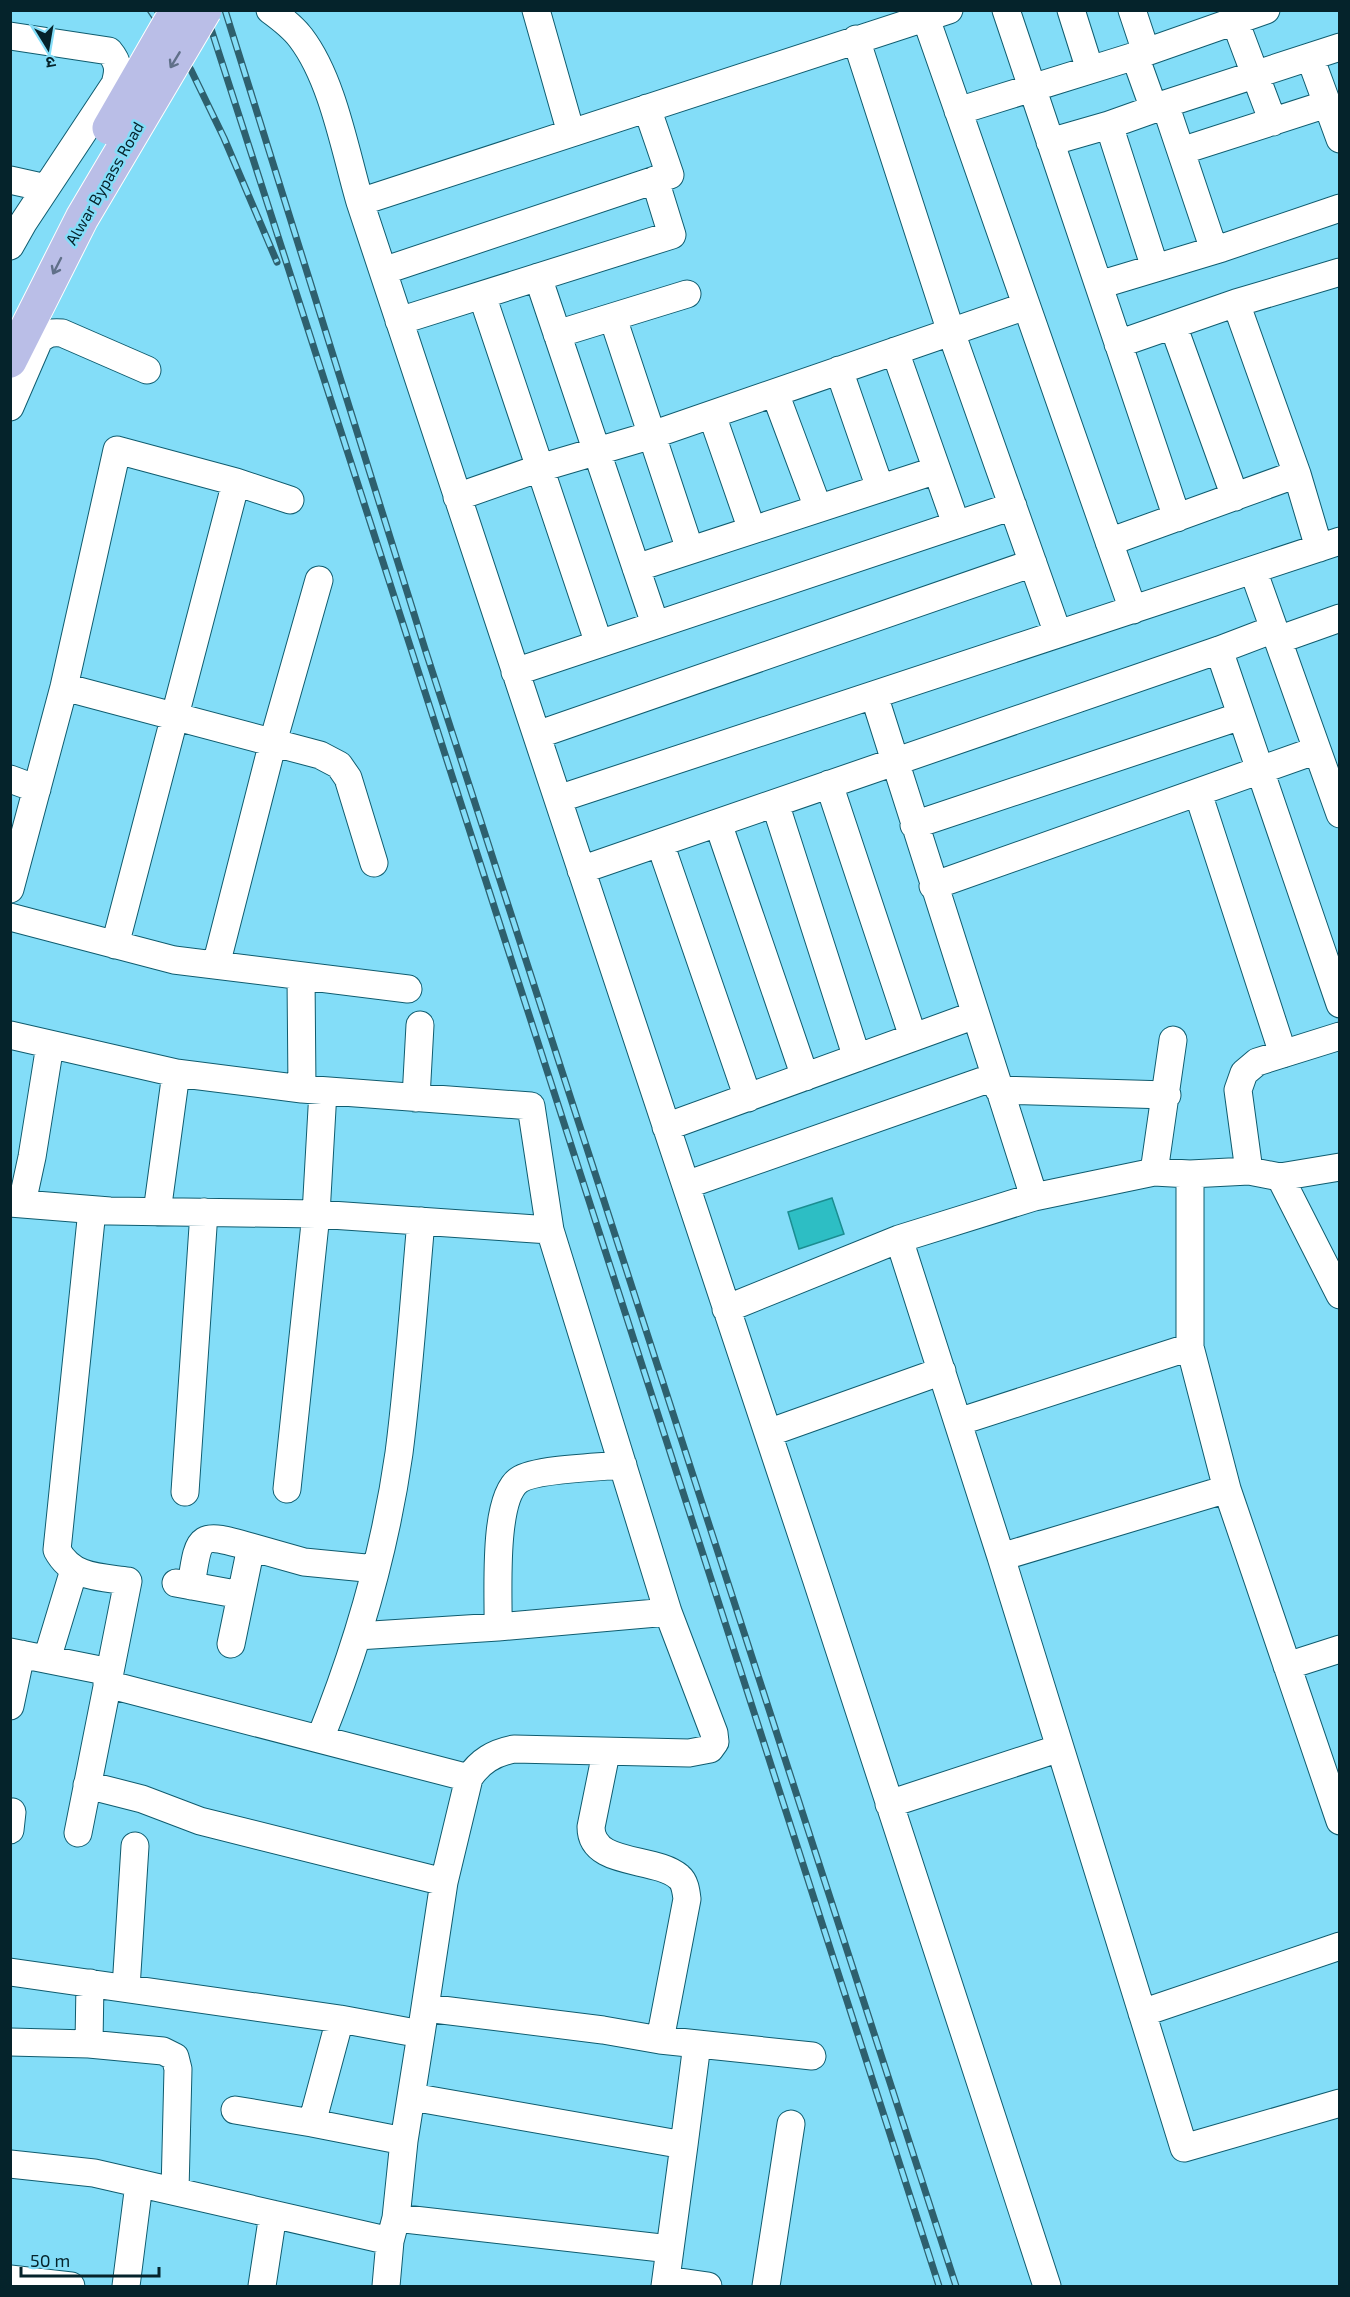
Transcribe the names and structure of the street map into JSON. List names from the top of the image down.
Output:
{
  "streets": {
    "main road": ["Alwar Bypass Road"]
  },
  "scale_bar": "50 m",
  "north": "bottom"
}
